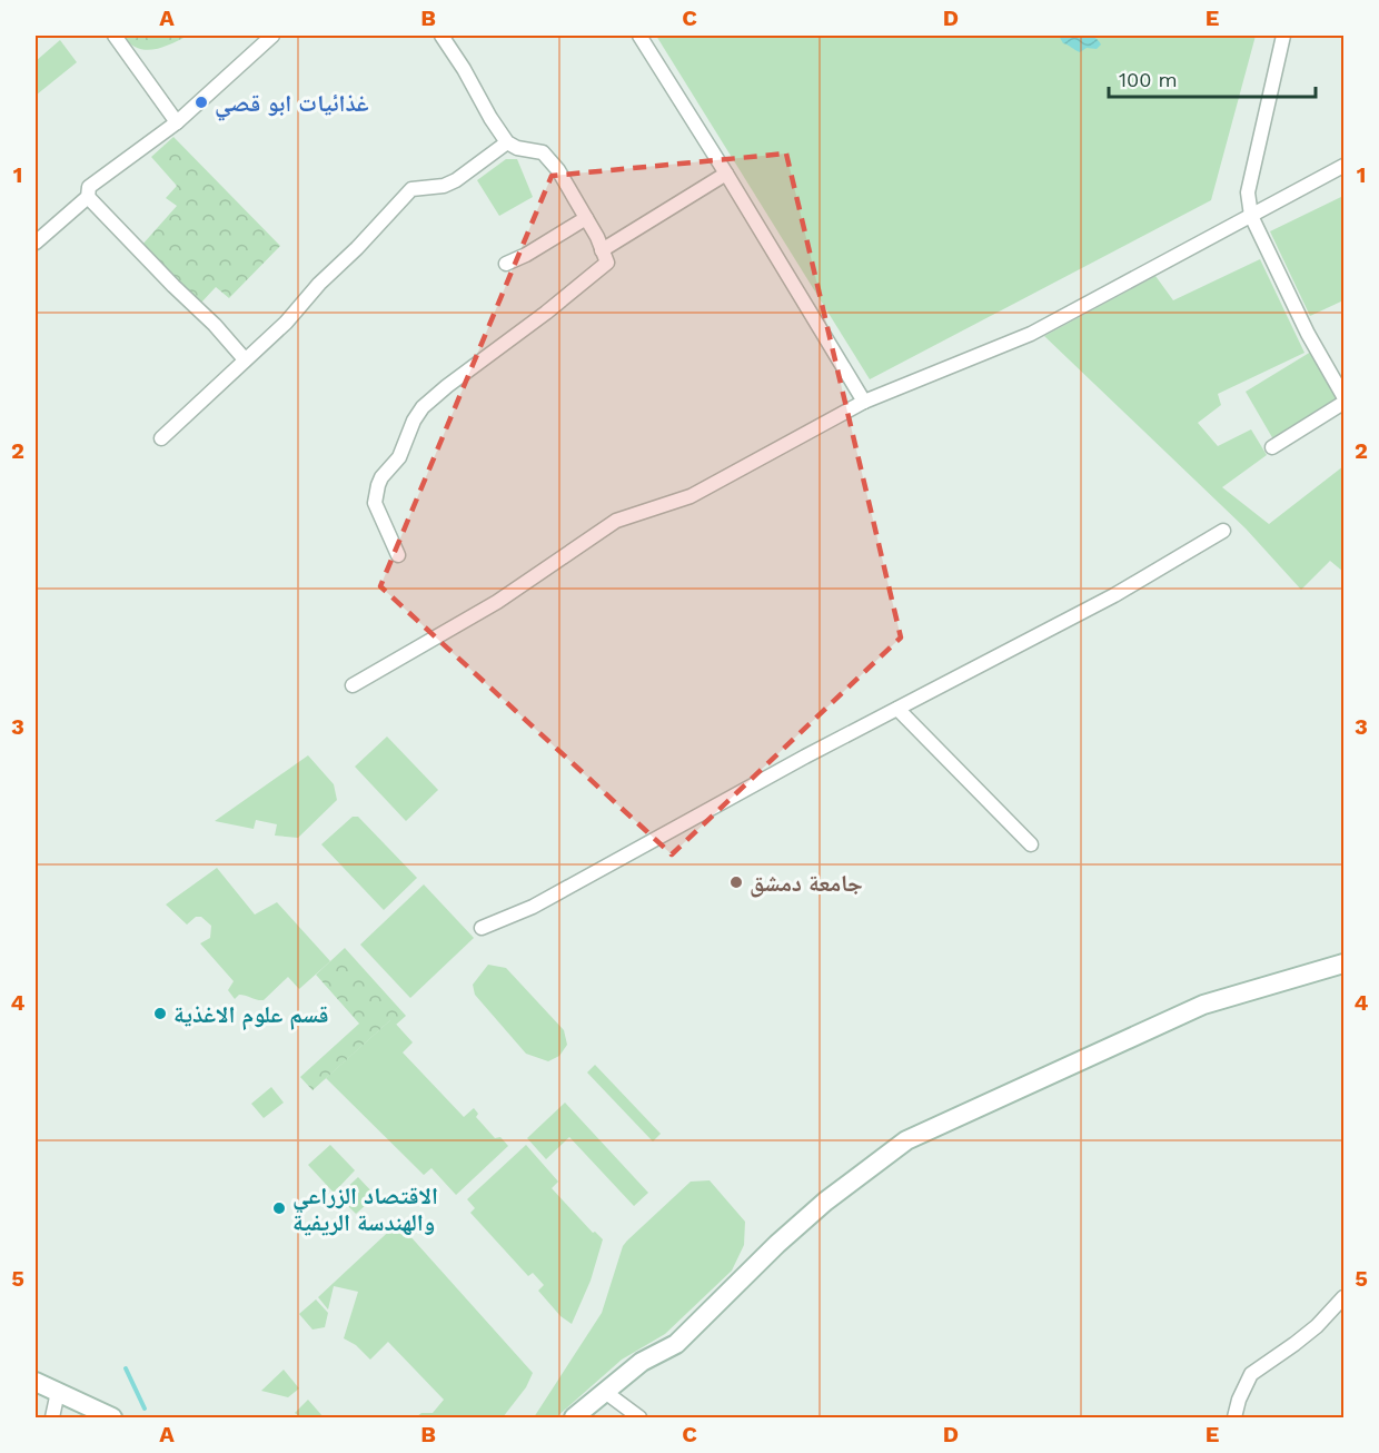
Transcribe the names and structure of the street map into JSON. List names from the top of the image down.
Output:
{
  "places": [
    "غذائيات ابو قصي",
    "جامعة دمشق",
    "قسم علوم الاغذية",
    "الاقتصاد الزراعي والهندسة الريفية"
  ],
  "scale_bar": "100 m",
  "grid": {
    "columns": [
      "A",
      "B",
      "C",
      "D",
      "E"
    ],
    "rows": [
      "1",
      "2",
      "3",
      "4",
      "5"
    ]
  }
}
